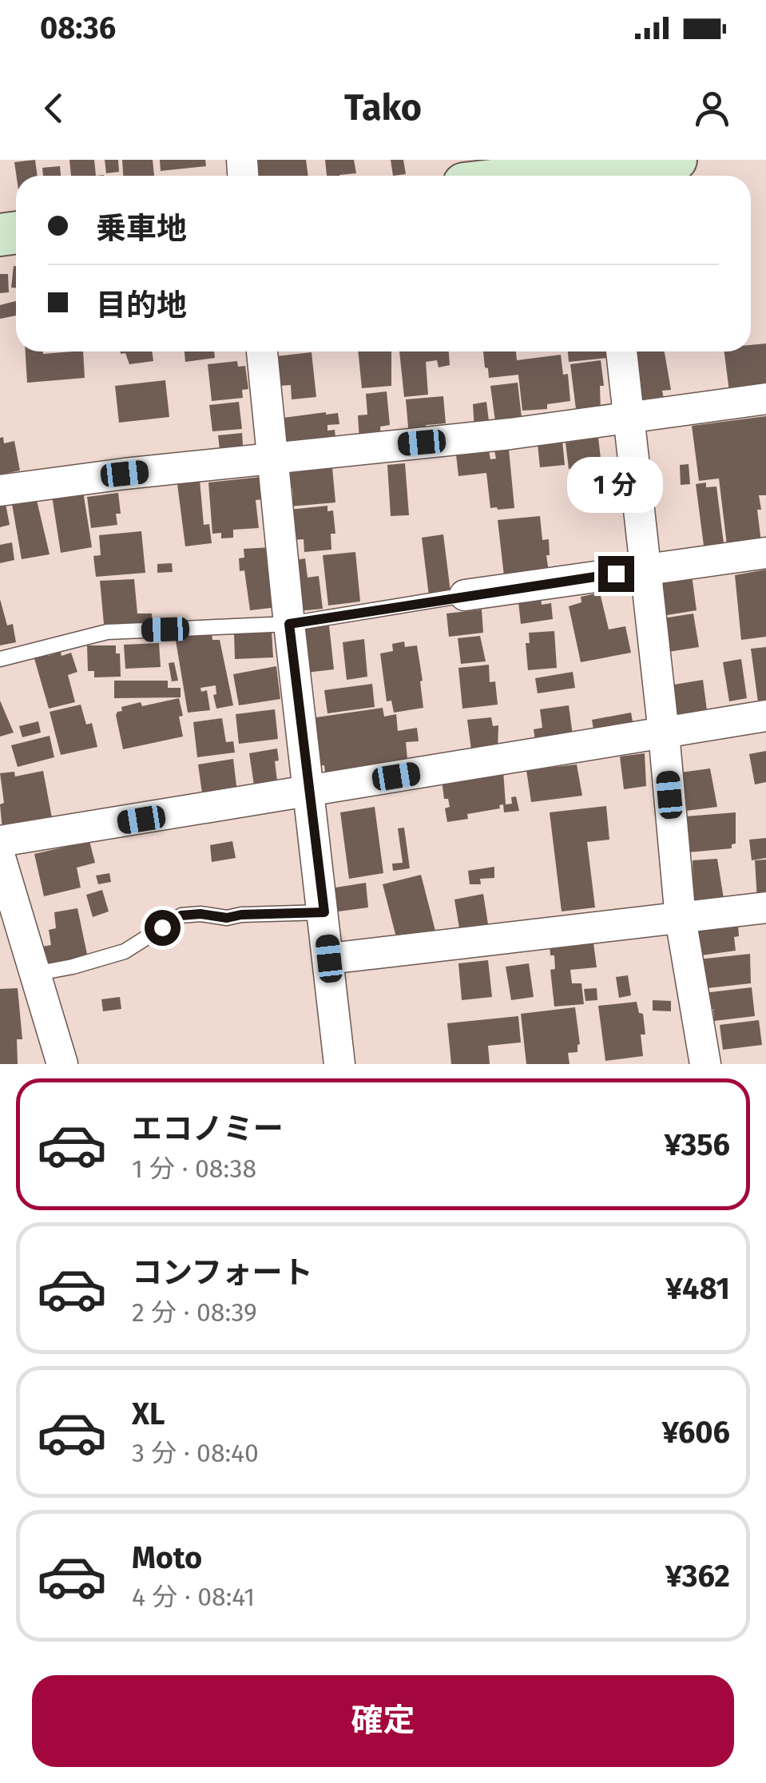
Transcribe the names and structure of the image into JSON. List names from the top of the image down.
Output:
{
  "page": {
    "status": "08:36",
    "header": "Tako",
    "banner": ["乗車地", "目的地"],
    "bubble": "1 分",
    "list": [
      {
        "name": "エコノミー",
        "note": "1 分 · 08:38",
        "value": "¥356"
      },
      {
        "name": "コンフォート",
        "note": "2 分 · 08:39",
        "value": "¥481"
      },
      {
        "name": "XL",
        "note": "3 分 · 08:40",
        "value": "¥606"
      },
      {
        "name": "Moto",
        "note": "4 分 · 08:41",
        "value": "¥362"
      }
    ],
    "buttons": "確定"
  }
}
